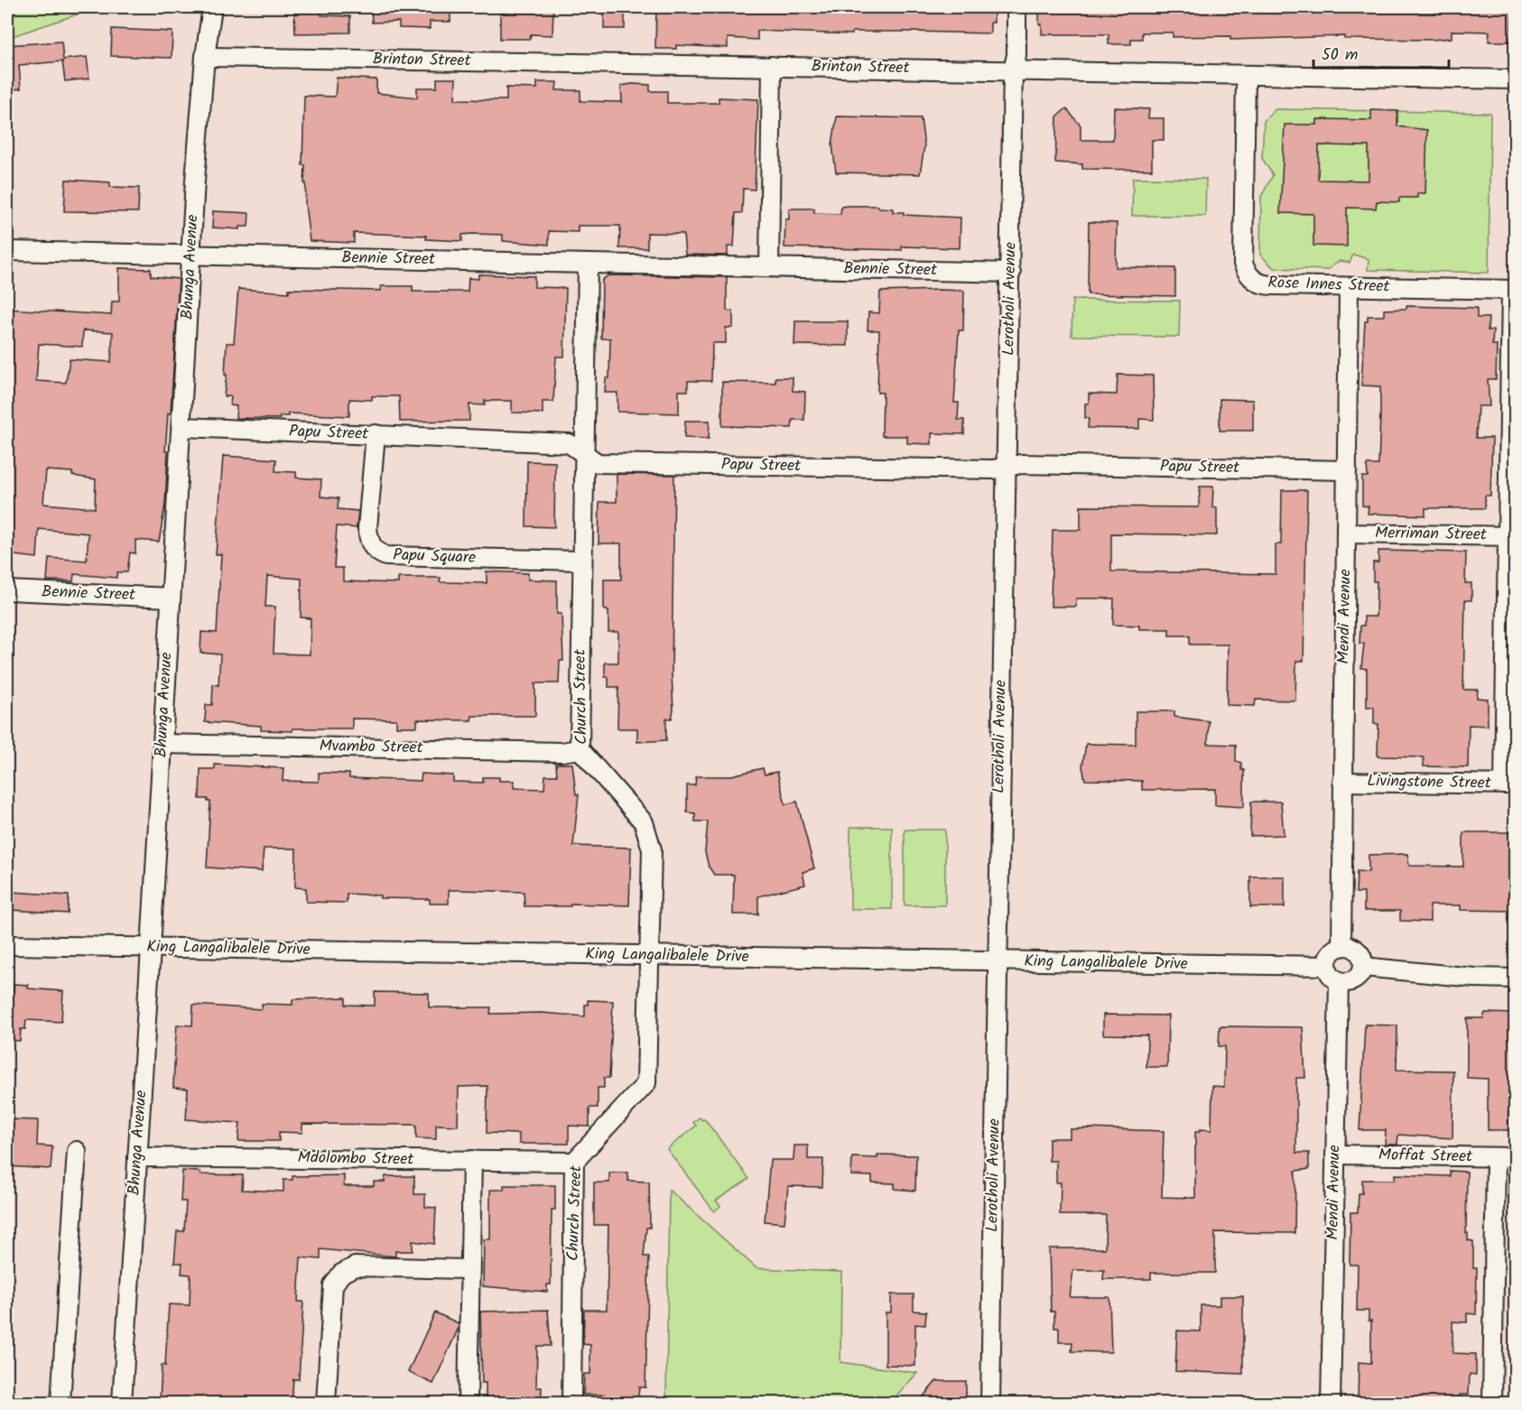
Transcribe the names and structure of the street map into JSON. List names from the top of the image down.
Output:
{
  "streets": {
    "street": [
      "Brinton Street",
      "Bennie Street",
      "Bhunga Avenue",
      "Rose Innes Street",
      "Lerotholi Avenue",
      "Papu Street",
      "Merriman Street",
      "Papu Square",
      "Mendi Avenue",
      "Church Street",
      "Mvambo Street",
      "Livingstone Street",
      "King Langalibalele Drive",
      "Moffat Street",
      "Mdolombo Street"
    ]
  },
  "crossings": [
    ["Brinton Street", "Bhunga Avenue"],
    ["Brinton Street", "Rose Innes Street"],
    ["Brinton Street", "Lerotholi Avenue"],
    ["Bennie Street", "Bhunga Avenue"],
    ["Bennie Street", "Lerotholi Avenue"],
    ["Bennie Street", "Church Street"],
    ["Bhunga Avenue", "Papu Street"],
    ["Bhunga Avenue", "Mvambo Street"],
    ["Bhunga Avenue", "King Langalibalele Drive"],
    ["Bhunga Avenue", "Mdolombo Street"],
    ["Rose Innes Street", "Mendi Avenue"],
    ["Lerotholi Avenue", "Papu Street"],
    ["Lerotholi Avenue", "King Langalibalele Drive"],
    ["Papu Street", "Papu Square"],
    ["Papu Street", "Mendi Avenue"],
    ["Papu Street", "Church Street"],
    ["Merriman Street", "Mendi Avenue"],
    ["Papu Square", "Church Street"],
    ["Mendi Avenue", "Livingstone Street"],
    ["Mendi Avenue", "King Langalibalele Drive"],
    ["Mendi Avenue", "Moffat Street"],
    ["Church Street", "Mvambo Street"],
    ["Church Street", "King Langalibalele Drive"],
    ["Church Street", "Mdolombo Street"]
  ],
  "scale_bar": "50 m"
}
